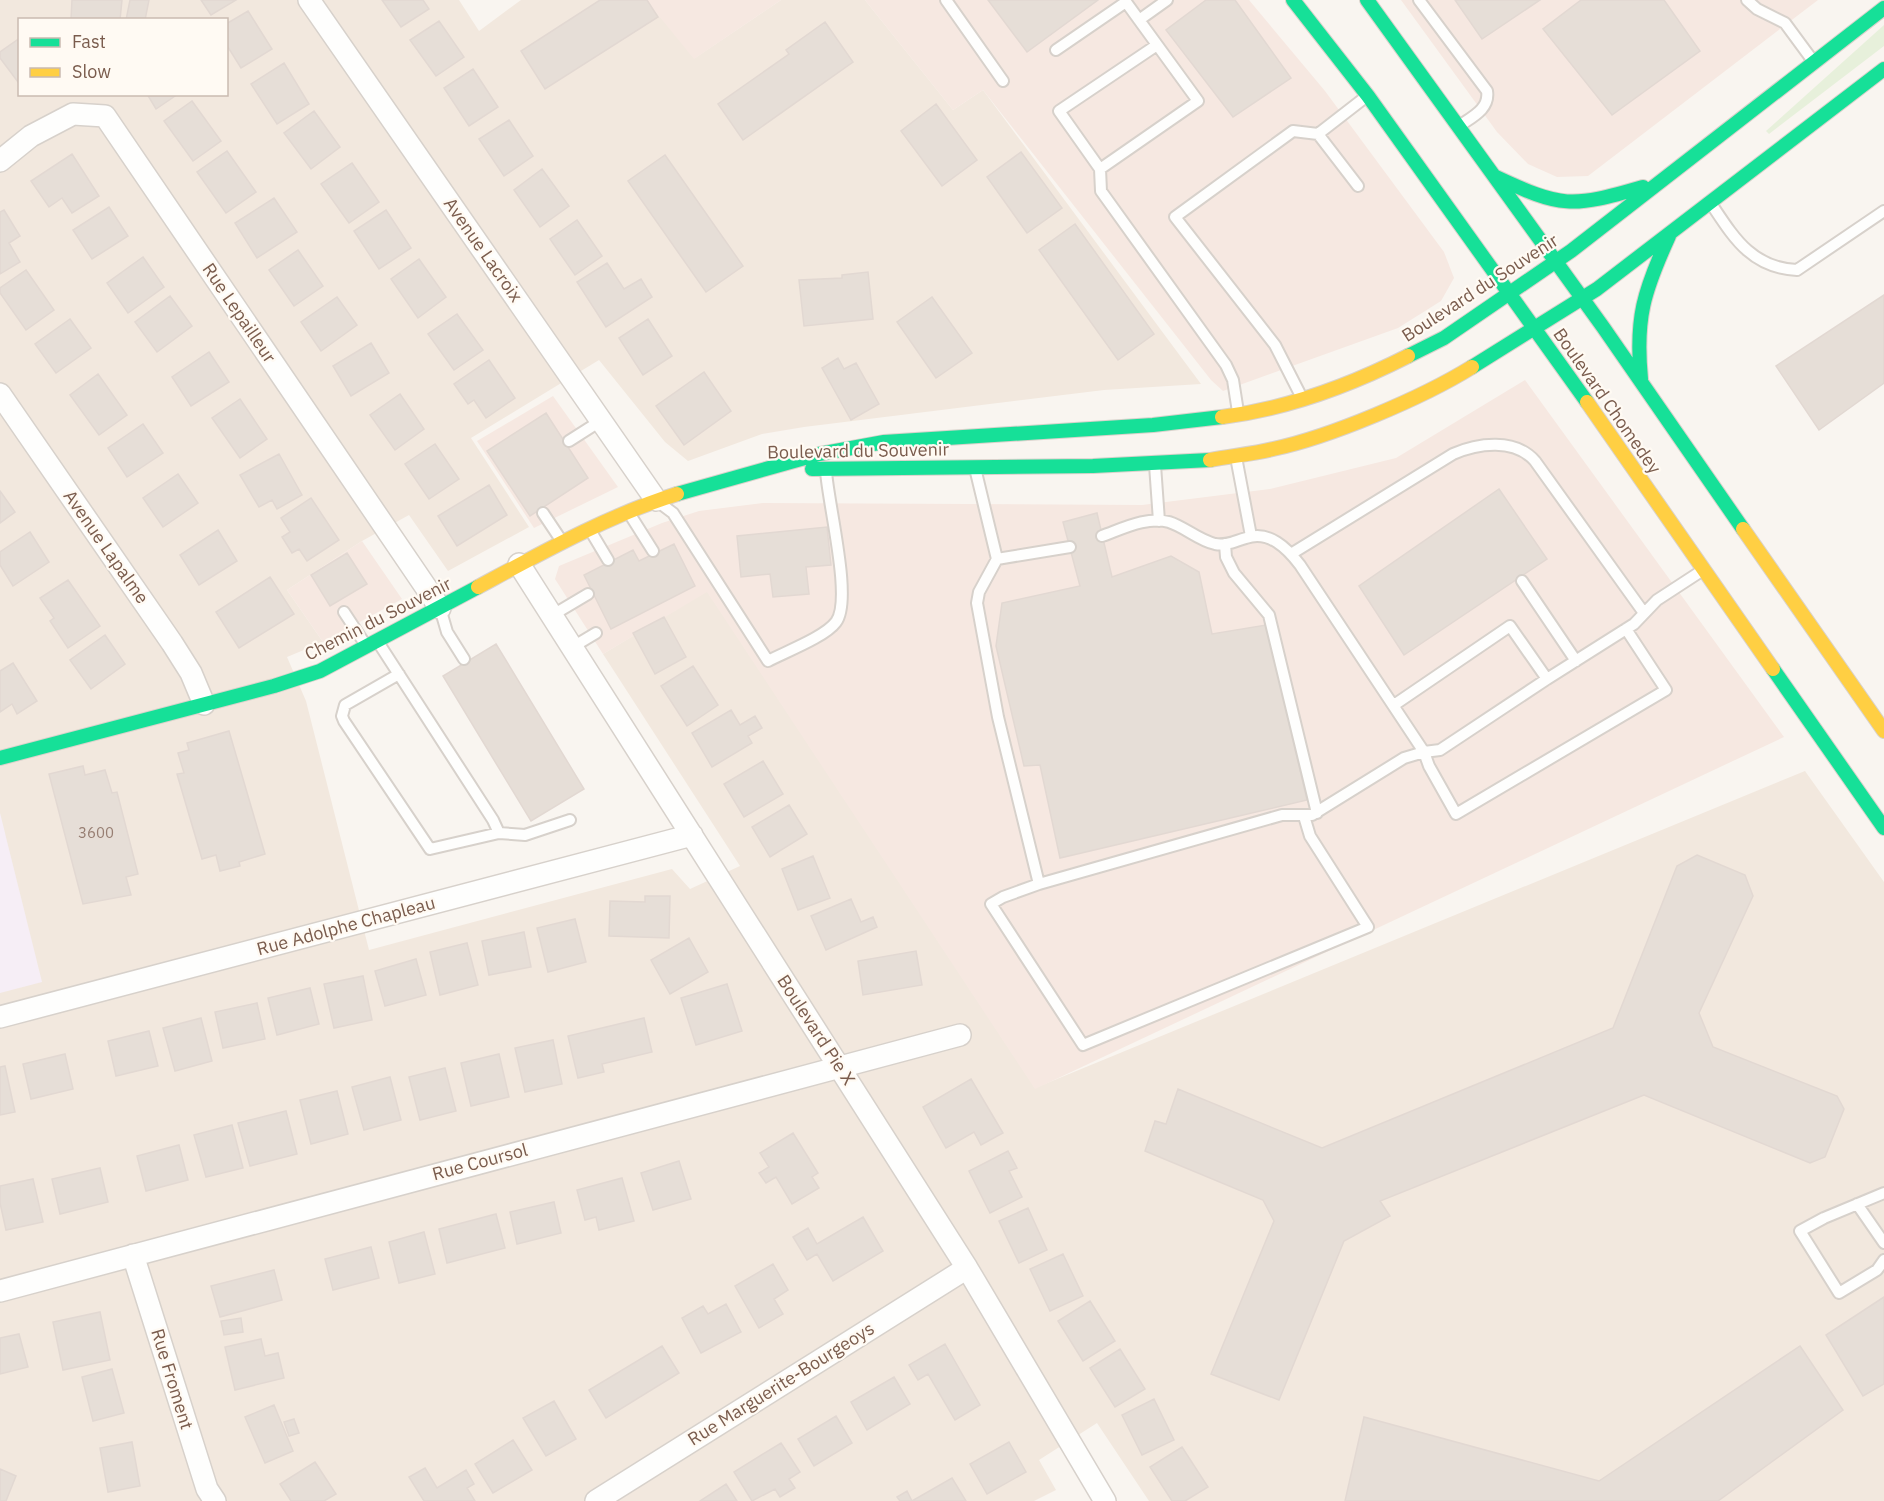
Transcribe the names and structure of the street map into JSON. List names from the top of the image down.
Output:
{
  "streets": {
    "street": [
      "Avenue Lacroix",
      "Boulevard du Souvenir",
      "Rue Lepailleur",
      "Boulevard Chomedey",
      "Avenue Lapalme",
      "Chemin du Souvenir",
      "Rue Adolphe Chapleau",
      "Boulevard Pie X",
      "Rue Coursol",
      "Rue Froment",
      "Rue Marguerite-Bourgeoys"
    ]
  },
  "crossings": [
    ["Avenue Lacroix", "Chemin du Souvenir"],
    ["Boulevard du Souvenir", "Boulevard Chomedey"],
    ["Boulevard du Souvenir", "Chemin du Souvenir"],
    ["Rue Lepailleur", "Chemin du Souvenir"],
    ["Avenue Lapalme", "Chemin du Souvenir"],
    ["Chemin du Souvenir", "Boulevard Pie X"],
    ["Rue Adolphe Chapleau", "Boulevard Pie X"],
    ["Boulevard Pie X", "Rue Coursol"],
    ["Boulevard Pie X", "Rue Marguerite-Bourgeoys"],
    ["Rue Coursol", "Rue Froment"]
  ],
  "house_numbers": ["3600"],
  "legend": ["Fast", "Slow"]
}
